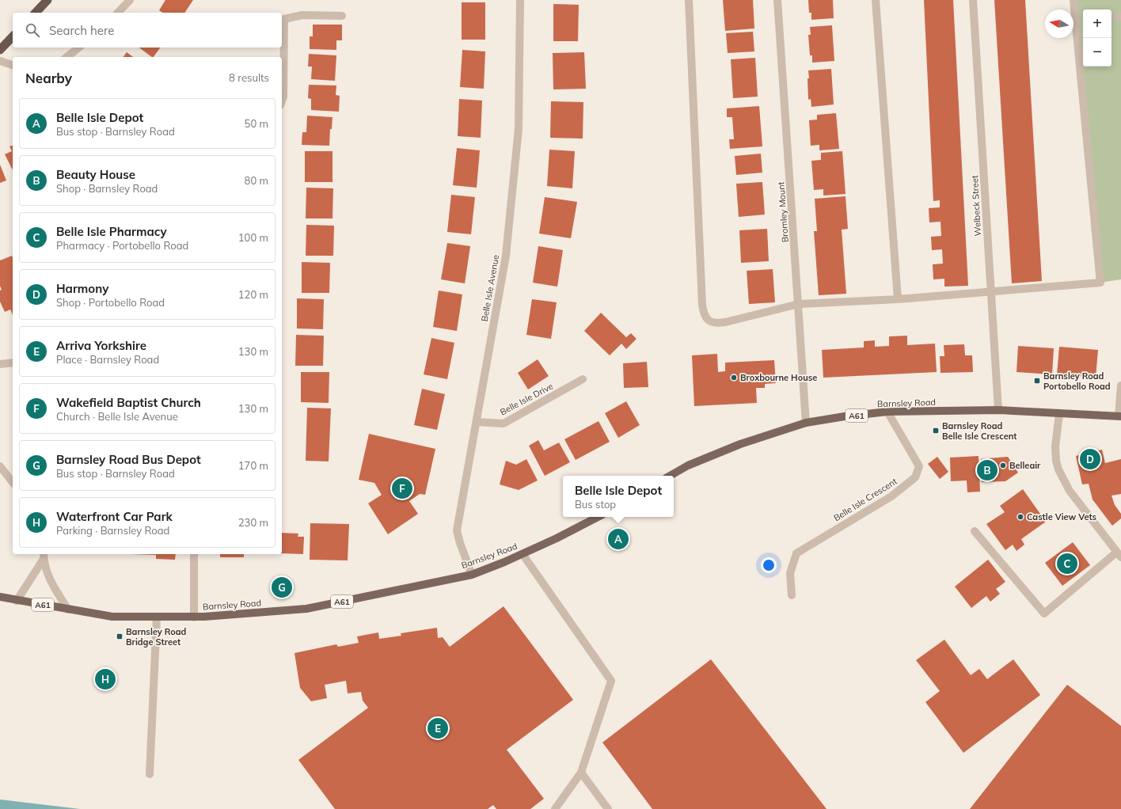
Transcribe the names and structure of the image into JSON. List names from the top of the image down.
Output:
{
  "streets": {
    "main road": ["Barnsley Road", "A61"],
    "street": [
      "Welbeck Street",
      "Bromley Mount",
      "Belle Isle Avenue",
      "Belle Isle Drive",
      "Belle Isle Crescent"
    ]
  },
  "crossings": [
    ["Welbeck Street", "Barnsley Road"],
    ["Bromley Mount", "Barnsley Road"],
    ["Belle Isle Avenue", "Belle Isle Drive"],
    ["Belle Isle Avenue", "Barnsley Road"],
    ["Barnsley Road", "Belle Isle Crescent"]
  ],
  "places": {
    "other": ["Broxbourne House", "Belleair", "Castle View Vets"],
    "transit": ["Barnsley Road Portobello Road", "Barnsley Road Belle Isle Crescent", "Barnsley Road Bridge Street"]
  },
  "north": "left",
  "page": {
    "map_buttons": ["+", "−"],
    "search": "Search here",
    "heading": ["Nearby", "8 results"],
    "list": [
      {
        "mark": "A",
        "name": "Belle Isle Depot",
        "note": "Bus stop · Barnsley Road",
        "value": "50 m"
      },
      {
        "mark": "B",
        "name": "Beauty House",
        "note": "Shop · Barnsley Road",
        "value": "80 m"
      },
      {
        "mark": "C",
        "name": "Belle Isle Pharmacy",
        "note": "Pharmacy · Portobello Road",
        "value": "100 m"
      },
      {
        "mark": "D",
        "name": "Harmony",
        "note": "Shop · Portobello Road",
        "value": "120 m"
      },
      {
        "mark": "E",
        "name": "Arriva Yorkshire",
        "note": "Place · Barnsley Road",
        "value": "130 m"
      },
      {
        "mark": "F",
        "name": "Wakefield Baptist Church",
        "note": "Church · Belle Isle Avenue",
        "value": "130 m"
      },
      {
        "mark": "G",
        "name": "Barnsley Road Bus Depot",
        "note": "Bus stop · Barnsley Road",
        "value": "170 m"
      },
      {
        "mark": "H",
        "name": "Waterfront Car Park",
        "note": "Parking · Barnsley Road",
        "value": "230 m"
      }
    ],
    "pins": [
      "D",
      "B",
      "F",
      "A",
      "C",
      "G",
      "H",
      "E"
    ],
    "popup": ["Belle Isle Depot", "Bus stop"]
  }
}
